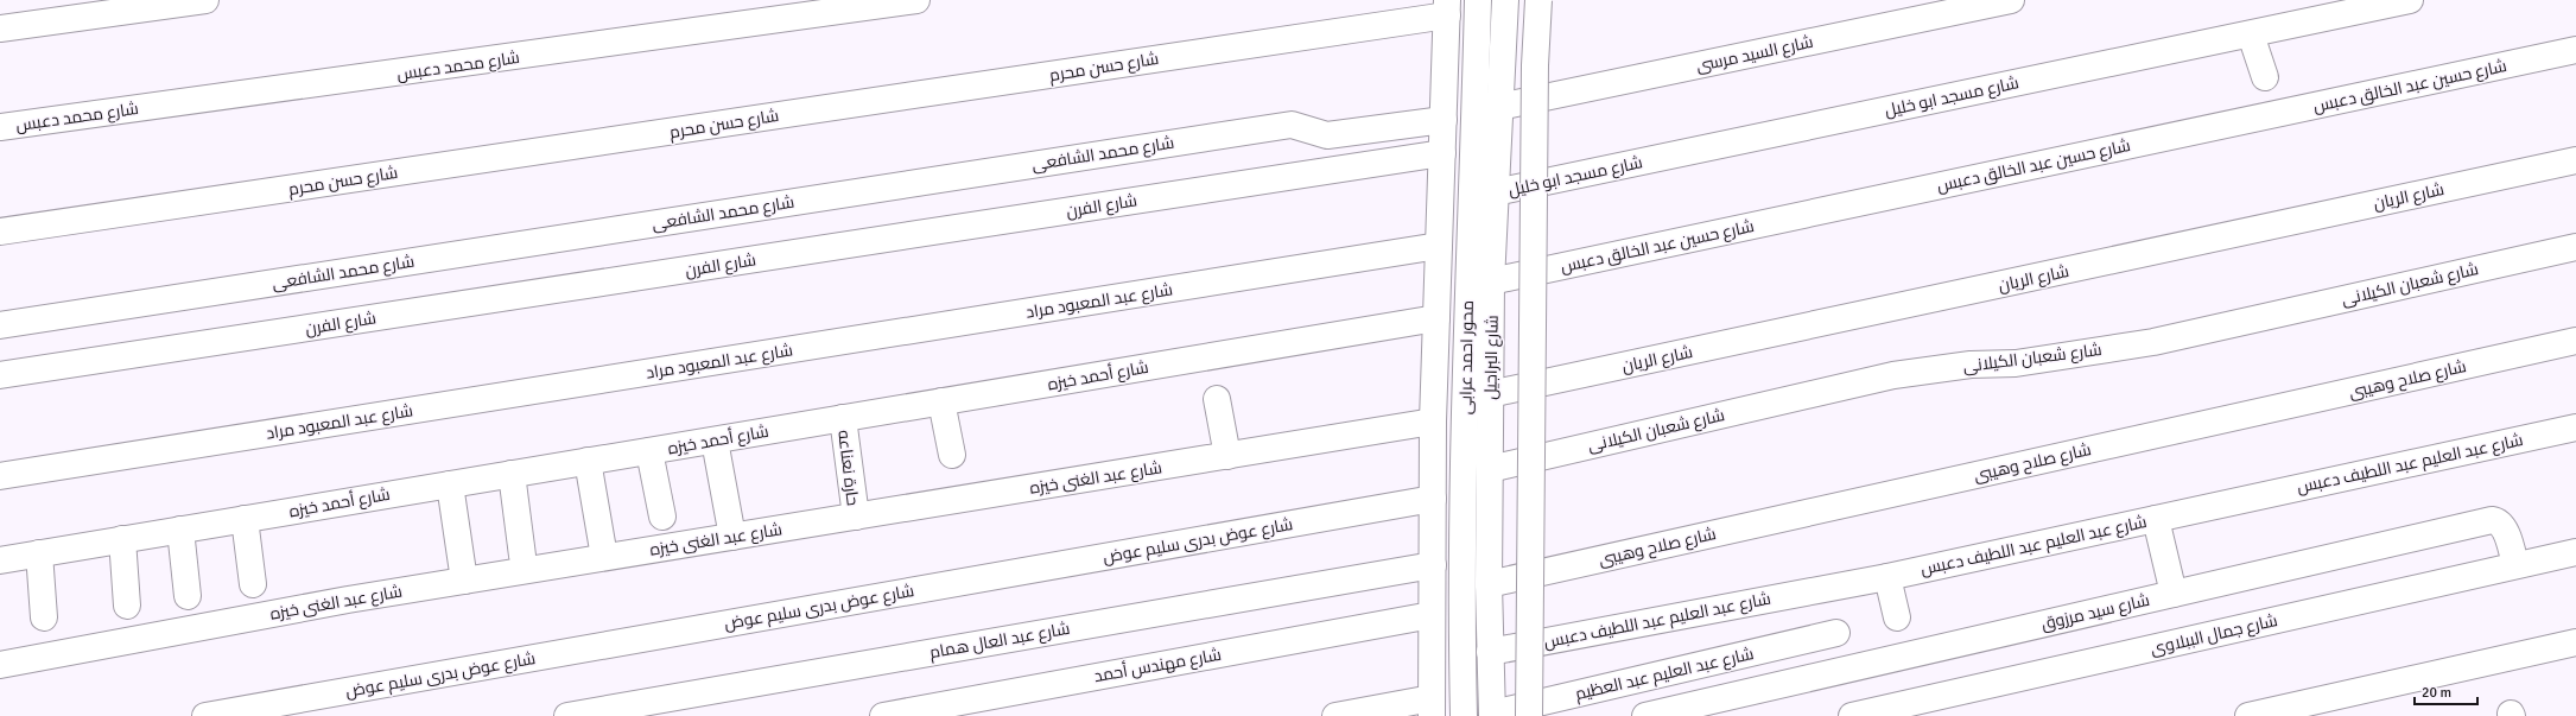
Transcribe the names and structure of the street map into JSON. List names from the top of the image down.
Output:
{
  "streets": {
    "main road": [
      "شارع السيد مرسى",
      "شارع محمد دعبس",
      "شارع حسن محرم",
      "شارع حسين عبد الخالق دعبس",
      "شارع مسجد ابو خليل",
      "شارع محمد الشافعى",
      "شارع الريان",
      "شارع الفرن",
      "شارع شعبان الكيلانى",
      "شارع عبد المعبود مراد",
      "محور احمد عرابى",
      "شارع البراجيل",
      "شارع أحمد خيزه",
      "شارع صلاح وهيبى",
      "شارع عبد العليم عبد اللطيف دعبس",
      "حارة نعناعه",
      "شارع عبد الغنى خيزه",
      "شارع عوض بدرى سليم عوض",
      "شارع سيد مرزوق",
      "شارع جمال الببلاوى",
      "شارع عبد العال همام",
      "شارع مهندس أحمد",
      "شارع عبد العليم عبد العظيم"
    ]
  },
  "crossings": [
    ["شارع السيد مرسى", "شارع البراجيل"],
    ["شارع حسين عبد الخالق دعبس", "شارع البراجيل"],
    ["شارع مسجد ابو خليل", "شارع البراجيل"],
    ["شارع الريان", "شارع البراجيل"],
    ["شارع شعبان الكيلانى", "شارع البراجيل"],
    ["شارع البراجيل", "شارع صلاح وهيبى"],
    ["شارع البراجيل", "شارع عبد العليم عبد اللطيف دعبس"],
    ["شارع البراجيل", "شارع عبد العليم عبد العظيم"],
    ["شارع أحمد خيزه", "حارة نعناعه"],
    ["حارة نعناعه", "شارع عبد الغنى خيزه"],
    ["شارع سيد مرزوق", "شارع جمال الببلاوى"]
  ],
  "scale_bar": "20 m"
}
